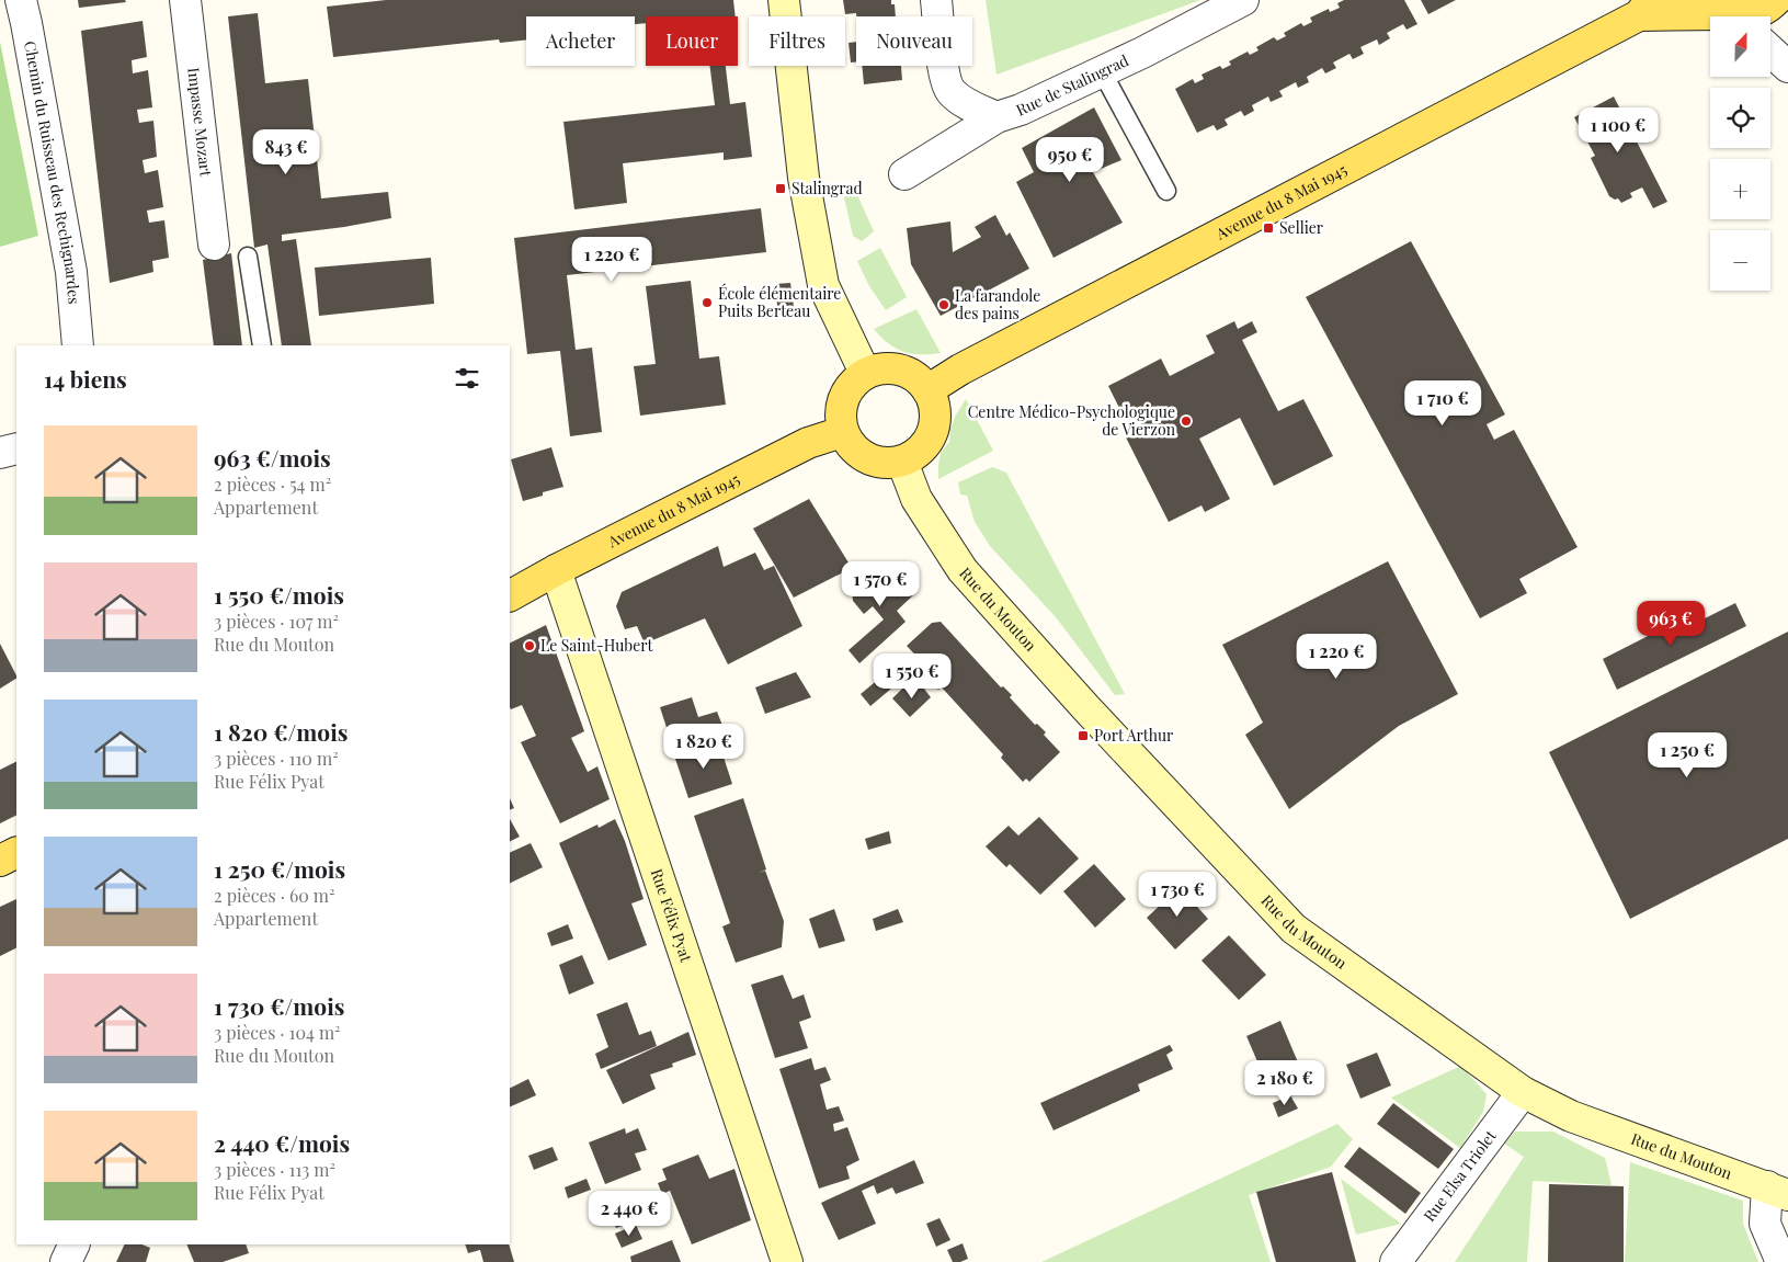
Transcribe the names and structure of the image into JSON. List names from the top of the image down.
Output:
{
  "streets": {
    "main road": ["Avenue du 8 Mai 1945"],
    "street": [
      "Rue de Stalingrad",
      "Impasse Mozart",
      "Chemin du Ruisseau des Rechignardes",
      "Rue du Mouton",
      "Rue Félix Pyat",
      "Rue Elsa Triolet"
    ]
  },
  "crossings": [
    ["Avenue du 8 Mai 1945", "Rue du Mouton"],
    ["Avenue du 8 Mai 1945", "Rue Félix Pyat"],
    ["Rue du Mouton", "Rue Elsa Triolet"]
  ],
  "places": {
    "transit": ["Stalingrad", "Sellier", "Port Arthur"],
    "other": [
      "École élémentaire Puits Berteau",
      "La farandole des pains",
      "Centre Médico-Psychologique de Vierzon",
      "Le Saint-Hubert"
    ]
  },
  "north": "top",
  "page": {
    "map_buttons": ["+", "−"],
    "chip": [
      "Acheter",
      "Louer",
      "Filtres",
      "Nouveau"
    ],
    "price": [
      "1 100 €",
      "843 €",
      "950 €",
      "1 220 €",
      "1 710 €",
      "1 570 €",
      "963 €",
      "1 220 €",
      "1 550 €",
      "1 820 €",
      "1 250 €",
      "1 730 €",
      "2 180 €",
      "2 440 €"
    ],
    "heading": "14 biens",
    "list": [
      {
        "name": "963 €/mois",
        "note": "2 pièces · 54 m² · Appartement"
      },
      {
        "name": "1 550 €/mois",
        "note": "3 pièces · 107 m² · Rue du Mouton"
      },
      {
        "name": "1 820 €/mois",
        "note": "3 pièces · 110 m² · Rue Félix Pyat"
      },
      {
        "name": "1 250 €/mois",
        "note": "2 pièces · 60 m² · Appartement"
      },
      {
        "name": "1 730 €/mois",
        "note": "3 pièces · 104 m² · Rue du Mouton"
      },
      {
        "name": "2 440 €/mois",
        "note": "3 pièces · 113 m² · Rue Félix Pyat"
      }
    ]
  }
}
